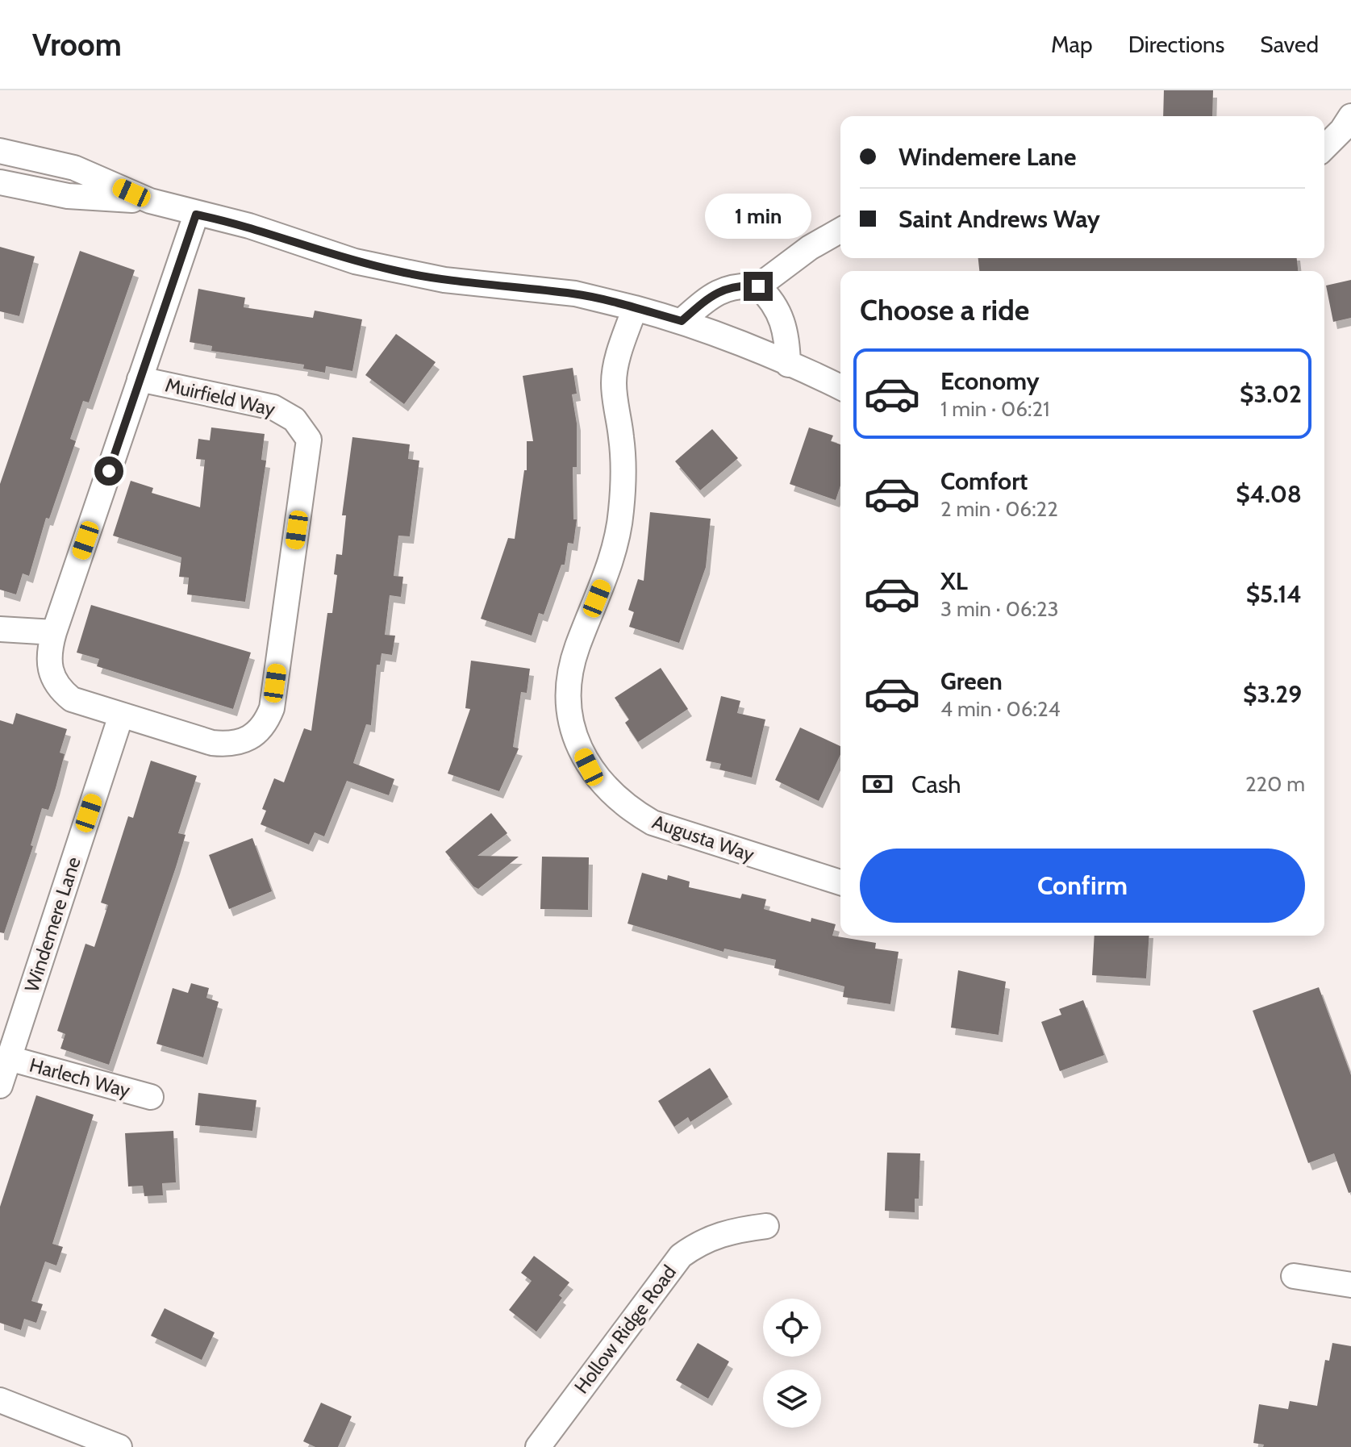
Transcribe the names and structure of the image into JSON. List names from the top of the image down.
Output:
{
  "streets": {
    "street": [
      "Muirfield Way",
      "Augusta Way",
      "Windemere Lane",
      "Harlech Way",
      "Hollow Ridge Road"
    ]
  },
  "crossings": [
    ["Muirfield Way", "Windemere Lane"],
    ["Windemere Lane", "Harlech Way"]
  ],
  "page": {
    "header": "Vroom",
    "nav": ["Map", "Directions", "Saved"],
    "banner": ["Windemere Lane", "Saint Andrews Way"],
    "bubble": "1 min",
    "heading": "Choose a ride",
    "list": [
      {
        "name": "Economy",
        "note": "1 min · 06:21",
        "value": "$3.02"
      },
      {
        "name": "Comfort",
        "note": "2 min · 06:22",
        "value": "$4.08"
      },
      {
        "name": "XL",
        "note": "3 min · 06:23",
        "value": "$5.14"
      },
      {
        "name": "Green",
        "note": "4 min · 06:24",
        "value": "$3.29"
      }
    ],
    "pay": ["Cash", "220 m"],
    "buttons": "Confirm"
  }
}
